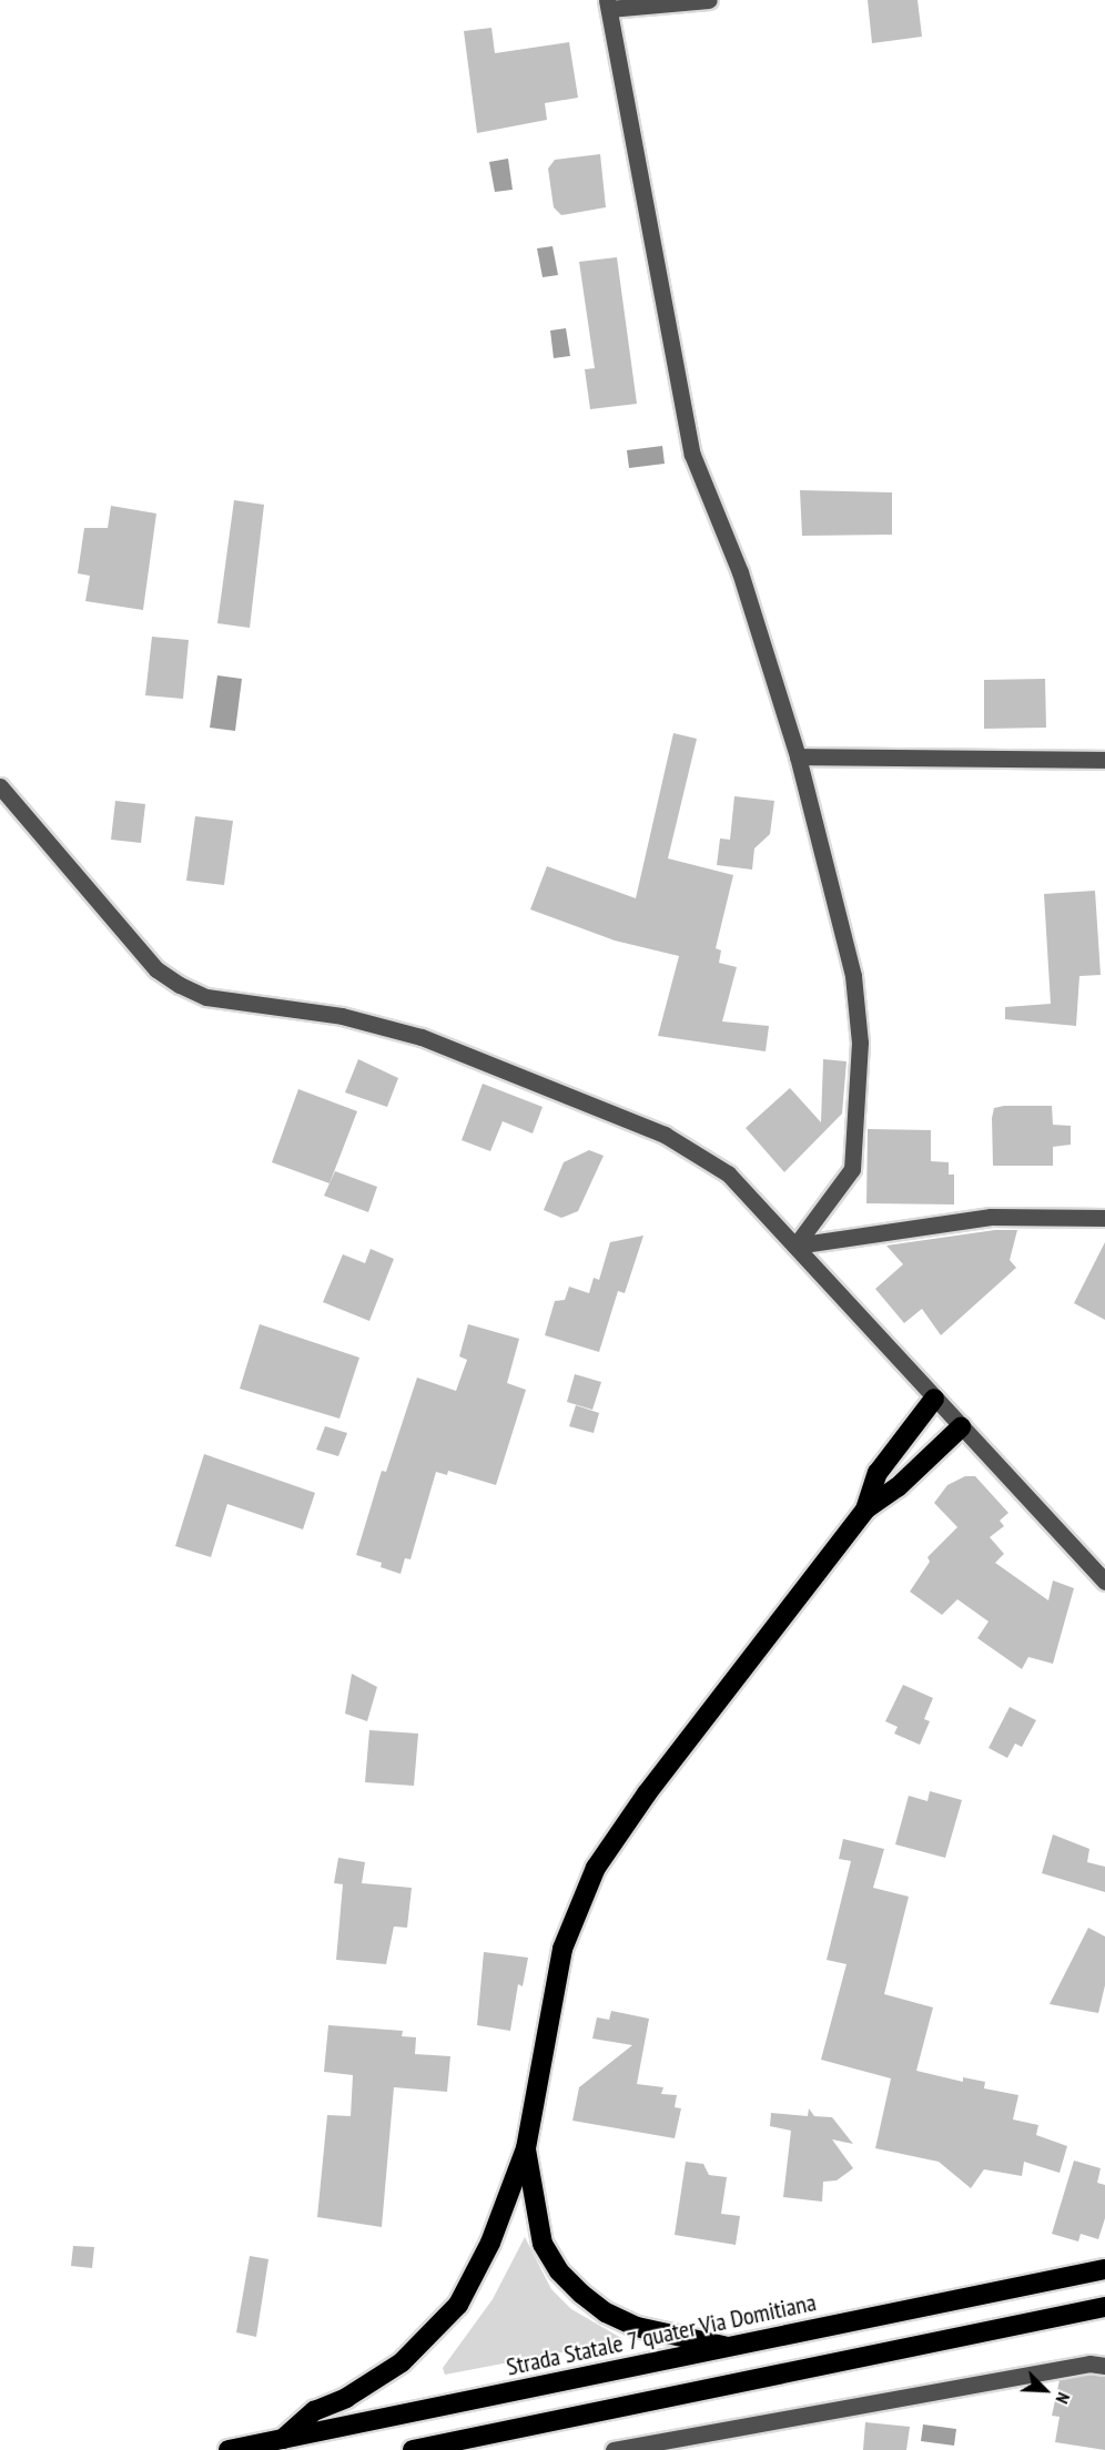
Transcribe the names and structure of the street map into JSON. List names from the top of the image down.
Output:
{
  "streets": {
    "highway": ["Strada Statale 7 quater Via Domitiana"]
  },
  "north": "bottom right"
}
